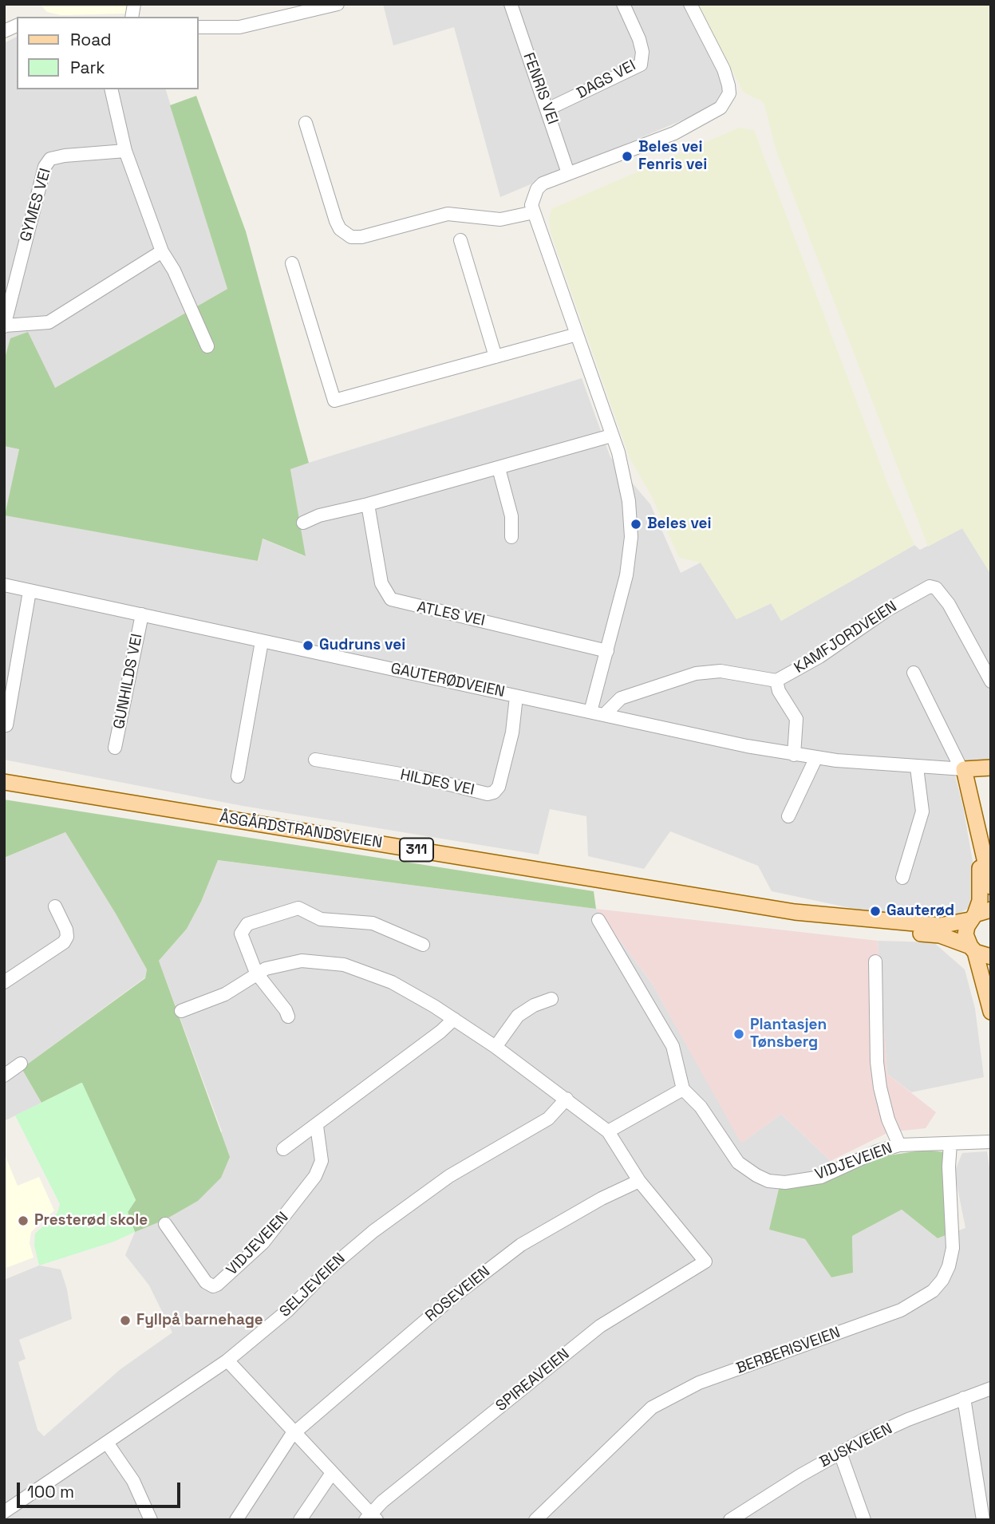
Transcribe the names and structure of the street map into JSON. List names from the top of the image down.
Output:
{
  "streets": {
    "main road": ["GAUTERØDVEIEN", "ÅSGÅRDSTRANDSVEIEN", "311"],
    "street": [
      "DAGS VEI",
      "FENRIS VEI",
      "GYMES VEI",
      "ATLES VEI",
      "KAMFJORDVEIEN",
      "GUNHILDS VEI",
      "HILDES VEI",
      "VIDJEVEIEN",
      "SELJEVEIEN",
      "ROSEVEIEN",
      "BERBERISVEIEN",
      "SPIREAVEIEN",
      "BUSKVEIEN"
    ]
  },
  "crossings": [
    ["DAGS VEI", "FENRIS VEI"],
    ["KAMFJORDVEIEN", "GAUTERØDVEIEN"],
    ["GAUTERØDVEIEN", "GUNHILDS VEI"],
    ["GAUTERØDVEIEN", "HILDES VEI"],
    ["VIDJEVEIEN", "BERBERISVEIEN"],
    ["ROSEVEIEN", "SPIREAVEIEN"]
  ],
  "places": [
    "Beles vei Fenris vei",
    "Beles vei",
    "Gudruns vei",
    "Gauterød",
    "Plantasjen Tønsberg",
    "Presterød skole",
    "Fyllpå barnehage"
  ],
  "legend": ["Road", "Park"],
  "scale_bar": "100 m"
}
